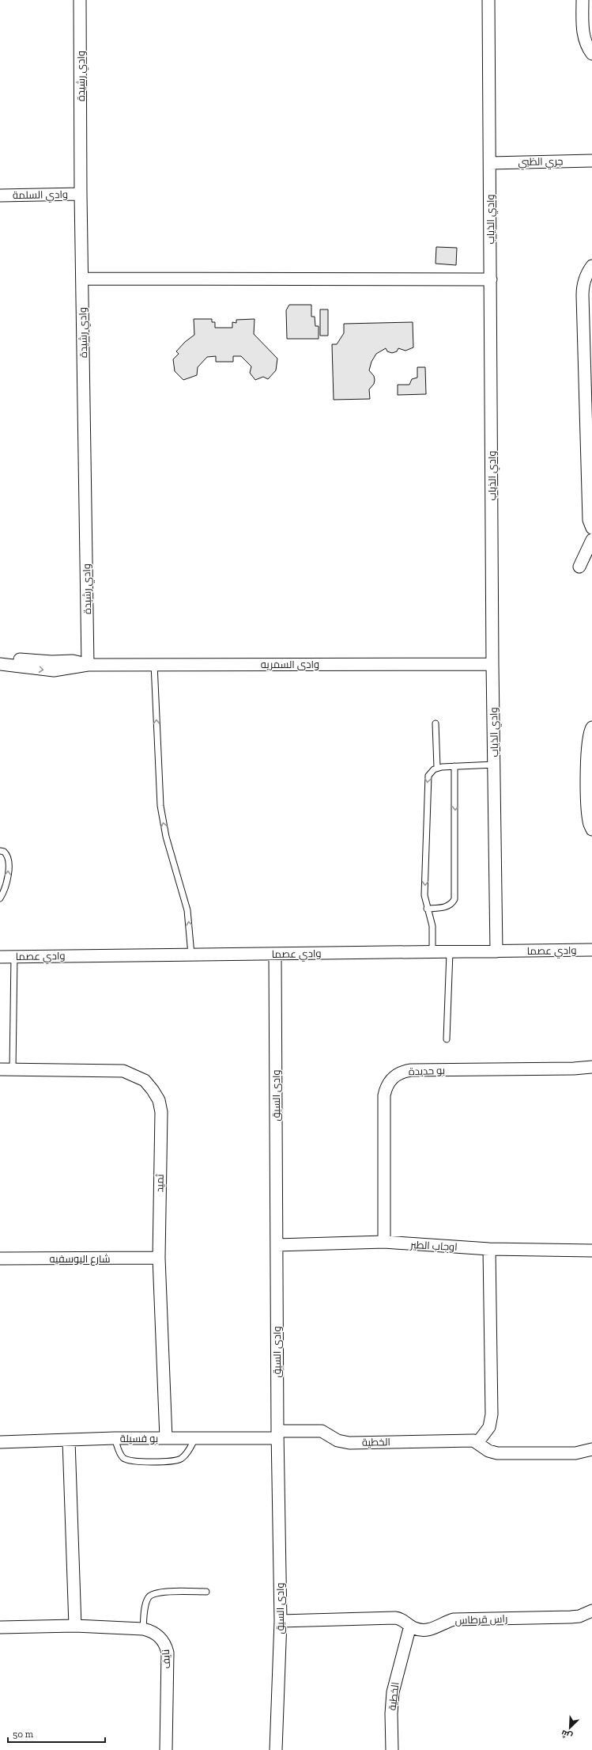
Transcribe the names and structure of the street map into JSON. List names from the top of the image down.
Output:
{
  "streets": {
    "street": [
      "وادي رشيدة",
      "جري الظبي",
      "وادي السلمة",
      "وادي الذياب",
      "وادى السمريه",
      "وادي عصما",
      "بو حديدة",
      "وادى السيق",
      "ثميد",
      "اوجاب الطير",
      "شارع اليوسفيه",
      "بو فسيلة",
      "الخطية",
      "راس قرطاس",
      "نايف"
    ]
  },
  "crossings": [
    ["وادي رشيدة", "وادي السلمة"],
    ["وادي رشيدة", "وادى السمريه"],
    ["جري الظبي", "وادي الذياب"],
    ["وادي الذياب", "وادى السمريه"],
    ["وادي الذياب", "وادي عصما"],
    ["وادي عصما", "وادى السيق"],
    ["بو حديدة", "اوجاب الطير"],
    ["وادى السيق", "اوجاب الطير"],
    ["وادى السيق", "بو فسيلة"],
    ["وادى السيق", "الخطية"],
    ["وادى السيق", "راس قرطاس"],
    ["ثميد", "شارع اليوسفيه"],
    ["ثميد", "بو فسيلة"],
    ["بو فسيلة", "الخطية"],
    ["الخطية", "راس قرطاس"]
  ],
  "scale_bar": "50 m",
  "north": "bottom left"
}
